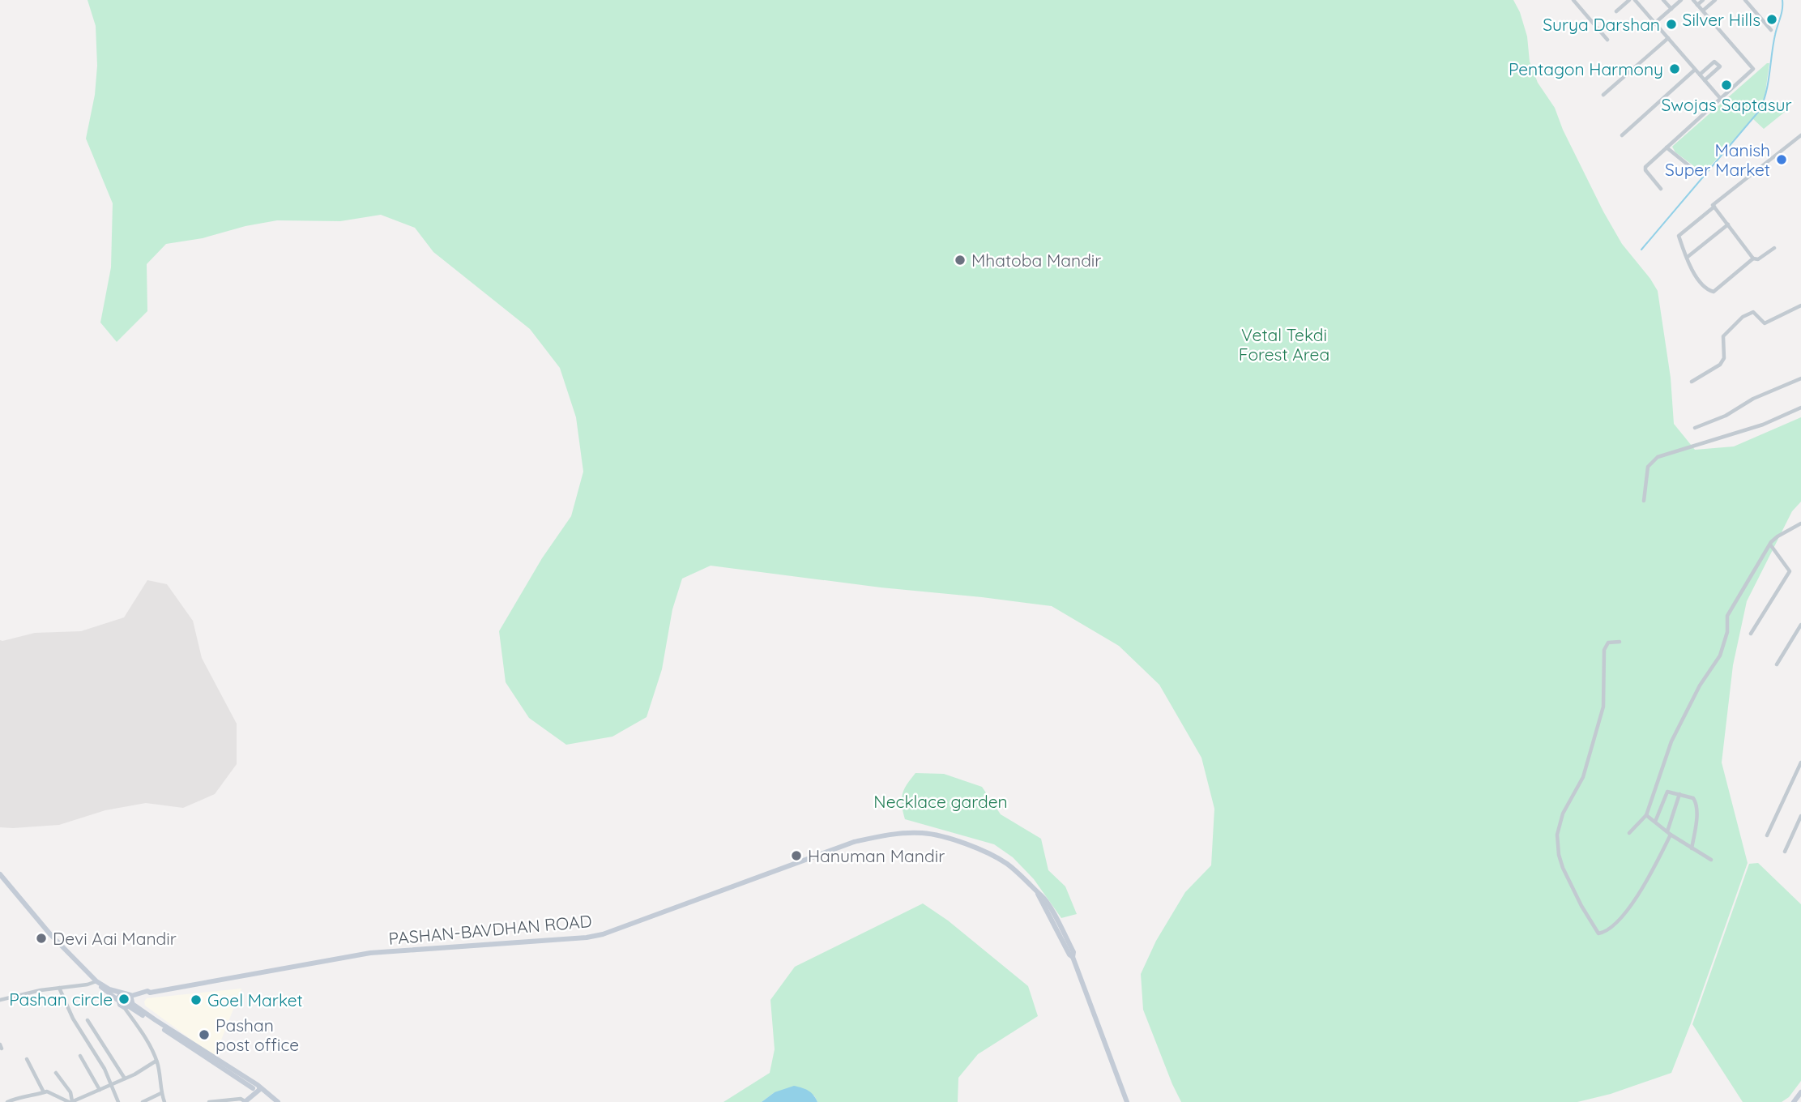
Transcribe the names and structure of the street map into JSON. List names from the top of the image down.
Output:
{
  "streets": {
    "main road": ["PASHAN-BAVDHAN ROAD"]
  },
  "parks": ["Vetal Tekdi Forest Area", "Necklace garden"],
  "places": [
    "Silver Hills",
    "Surya Darshan",
    "Pentagon Harmony",
    "Swojas Saptasur",
    "Manish Super Market",
    "Mhatoba Mandir",
    "Hanuman Mandir",
    "Devi Aai Mandir",
    "Pashan circle",
    "Goel Market",
    "Pashan post office"
  ]
}
